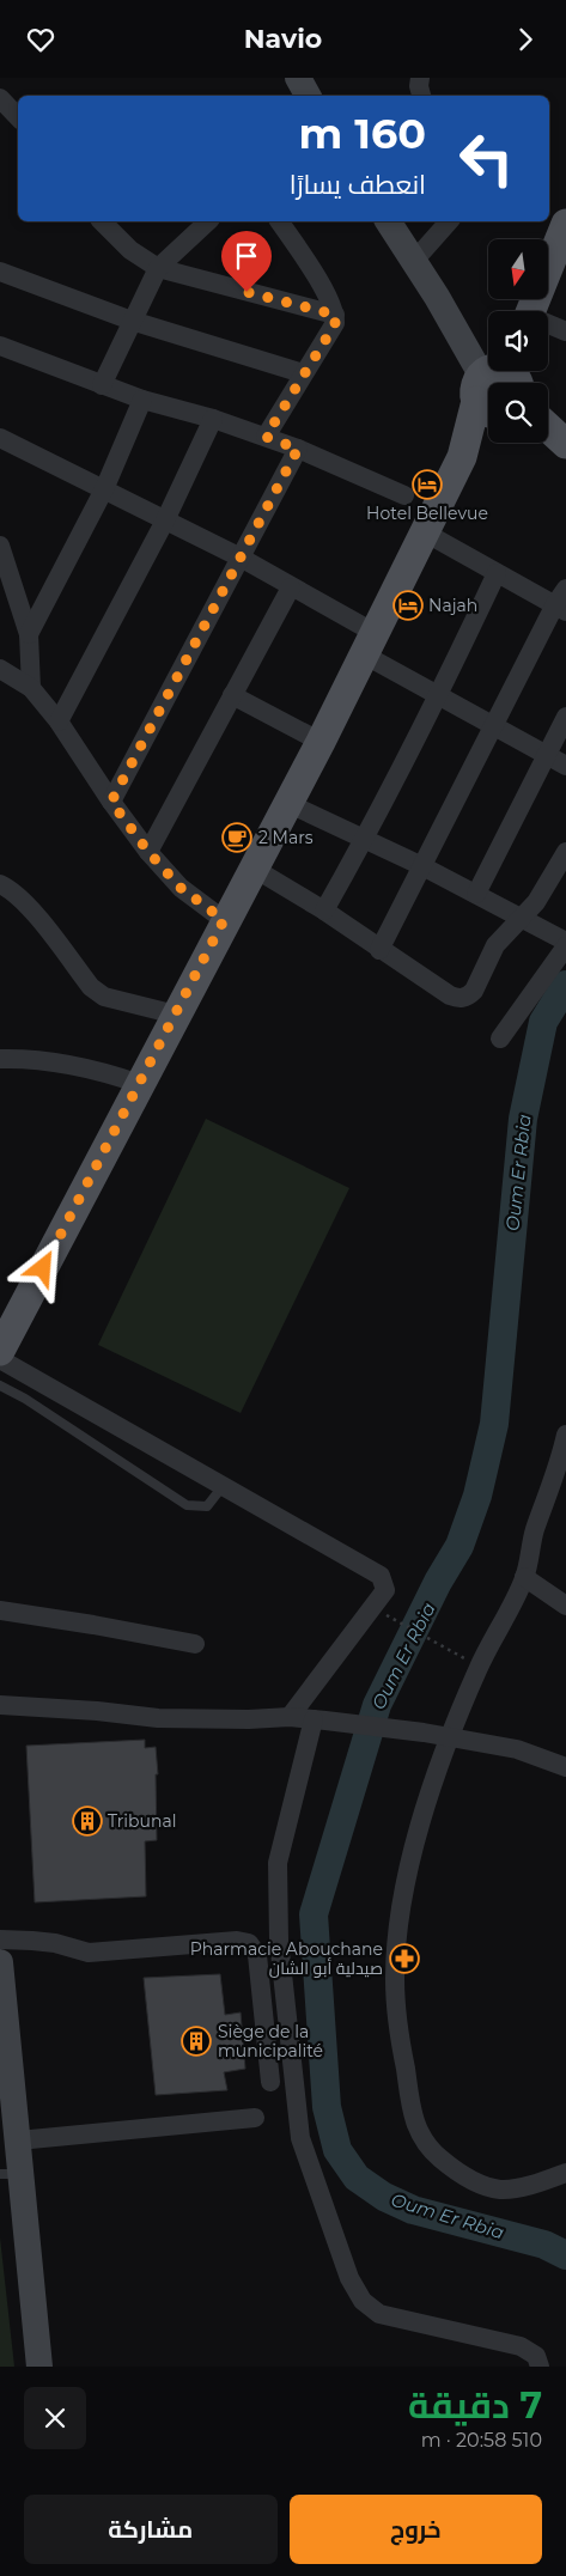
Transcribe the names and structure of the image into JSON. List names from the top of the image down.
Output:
{
  "water": ["Oum Er Rbia"],
  "places": {
    "hotel": ["Hotel Bellevue", "Najah"],
    "cafe": ["2 Mars"],
    "building": ["Tribunal", "Siège de la municipalité"],
    "pharmacy": ["Pharmacie Abouchane صيدلية أبو الشان"]
  },
  "north": "bottom",
  "page": {
    "header": "Navio",
    "turn": ["160 m", "انعطف يسارًا"],
    "heading": ["7 دقيقة", "510 m · 20:58"],
    "buttons": ["خروج", "مشاركة"]
  }
}
